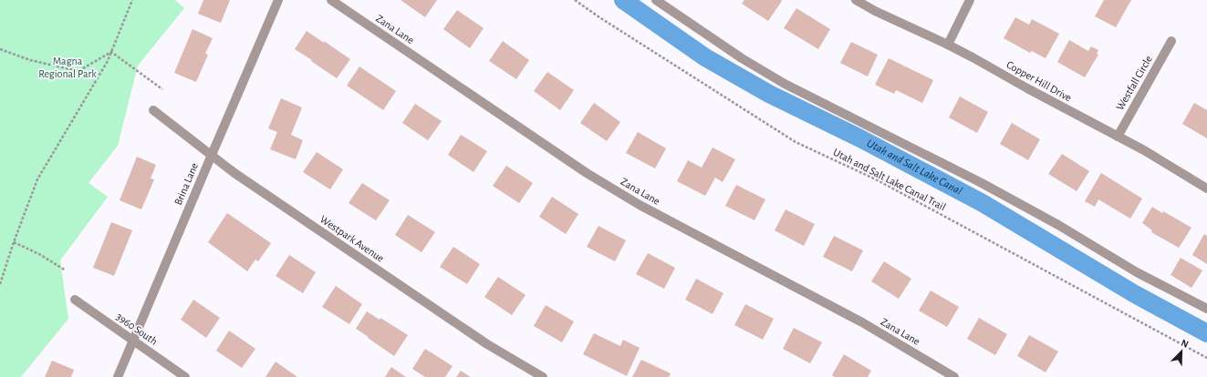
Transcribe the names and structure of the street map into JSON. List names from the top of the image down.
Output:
{
  "streets": {
    "street": [
      "Zana Lane",
      "Copper Hill Drive",
      "Westfall Circle",
      "Brina Lane",
      "Westpark Avenue",
      "3960 South"
    ],
    "path": ["Utah and Salt Lake Canal Trail"]
  },
  "crossings": [
    ["Copper Hill Drive", "Westfall Circle"],
    ["Brina Lane", "Westpark Avenue"],
    ["Brina Lane", "3960 South"]
  ],
  "water": ["Utah and Salt Lake Canal"],
  "parks": ["Magna Regional Park"],
  "north": "top right"
}
